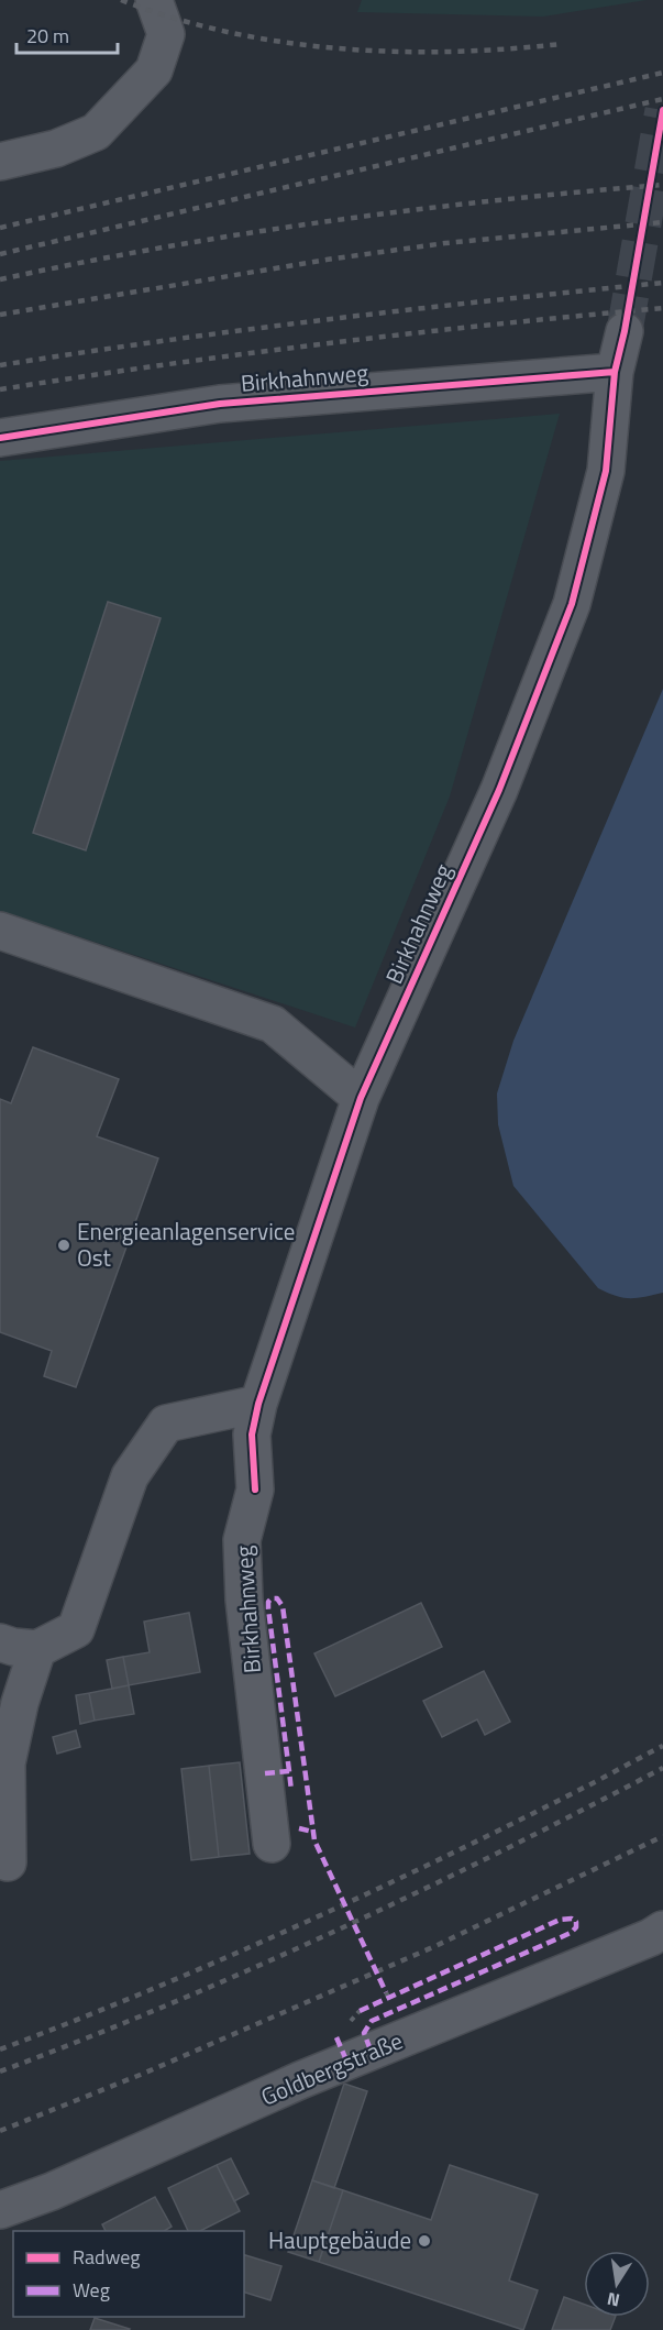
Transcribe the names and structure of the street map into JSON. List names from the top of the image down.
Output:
{
  "streets": {
    "street": ["Birkhahnweg", "Goldbergstraße"]
  },
  "places": ["Energieanlagenservice Ost", "Hauptgebäude"],
  "legend": ["Radweg", "Weg"],
  "scale_bar": "20 m",
  "north": "bottom"
}
